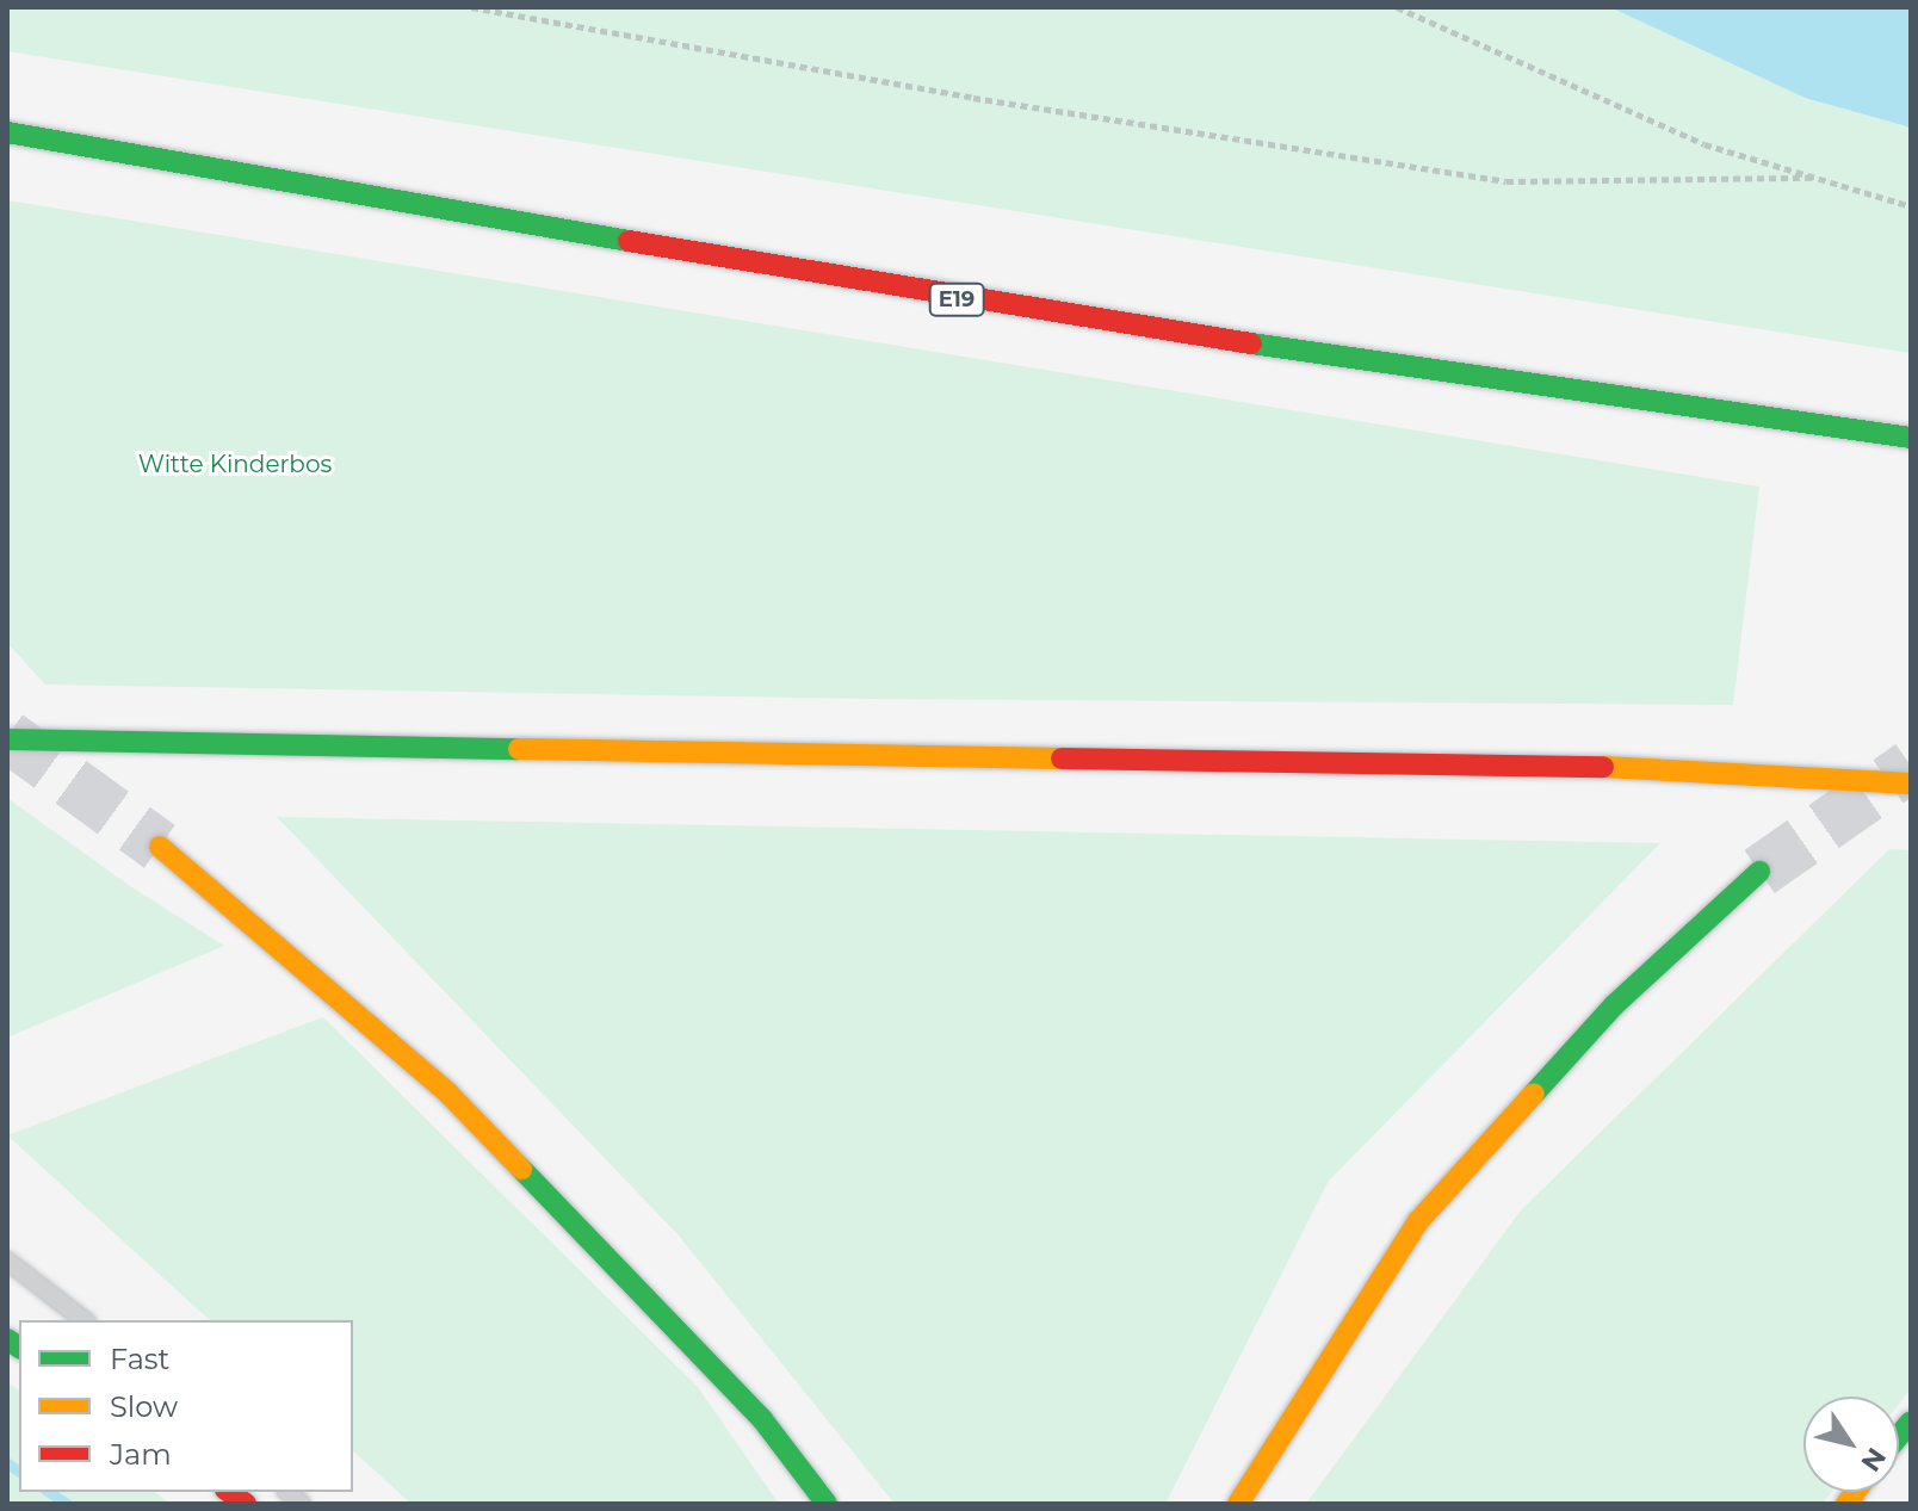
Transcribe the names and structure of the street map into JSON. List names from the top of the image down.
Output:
{
  "streets": {
    "highway": ["E19"]
  },
  "parks": ["Witte Kinderbos"],
  "legend": ["Fast", "Slow", "Jam"],
  "north": "bottom right"
}
